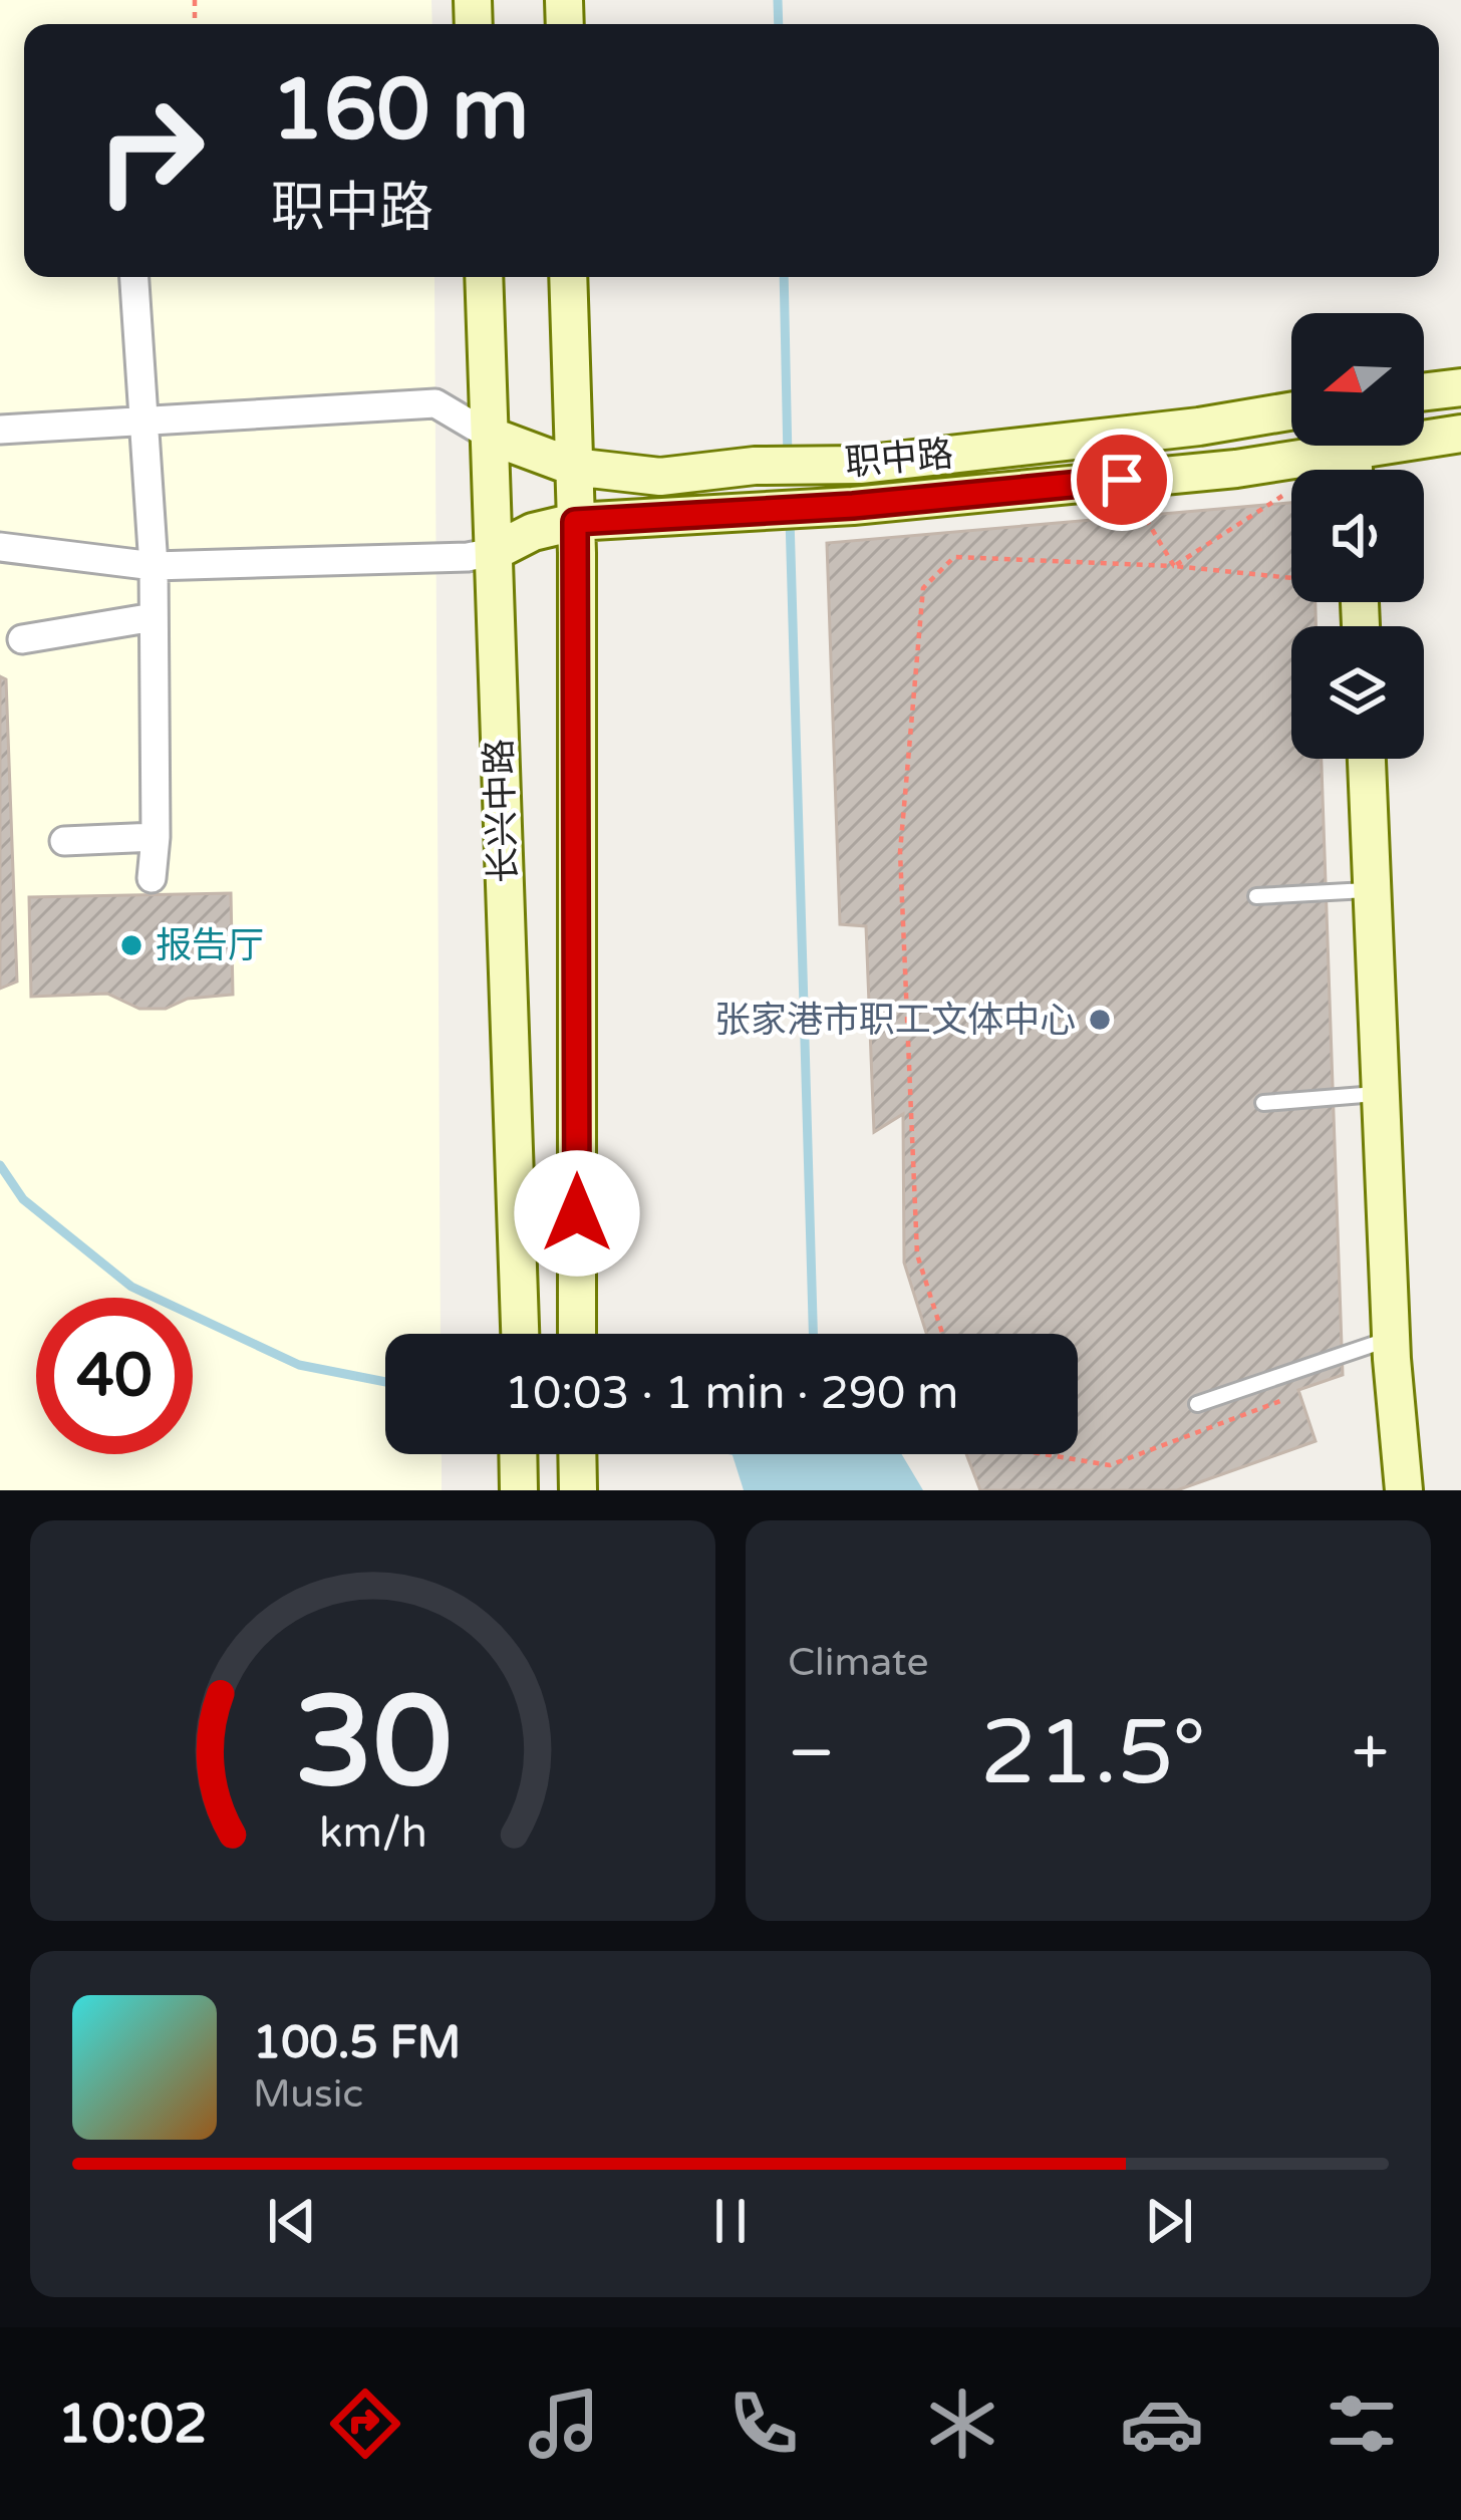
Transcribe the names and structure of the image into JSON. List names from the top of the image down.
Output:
{
  "streets": {
    "street": ["职中路", "长兴中路"]
  },
  "crossings": [
    ["职中路", "长兴中路"]
  ],
  "places": ["报告厅", "张家港市职工文体中心"],
  "north": "left",
  "page": {
    "turn": ["160 m", "职中路"],
    "limit": "40",
    "trip": "10:03 · 1 min · 290 m",
    "tile": "Climate",
    "heat": ["−", "21.5°", "+"],
    "song": ["100.5 FM", "Music"],
    "tabs": "10:02",
    "gauge": ["30", "km/h"]
  }
}
